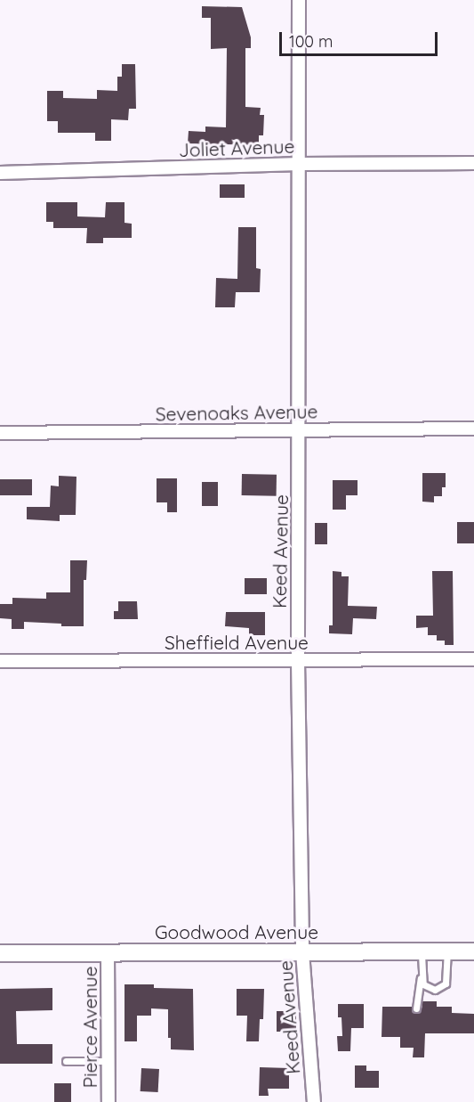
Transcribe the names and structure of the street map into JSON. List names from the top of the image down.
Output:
{
  "streets": {
    "street": [
      "Joliet Avenue",
      "Sevenoaks Avenue",
      "Keed Avenue",
      "Sheffield Avenue",
      "Goodwood Avenue",
      "Pierce Avenue"
    ]
  },
  "crossings": [
    ["Joliet Avenue", "Keed Avenue"],
    ["Sevenoaks Avenue", "Keed Avenue"],
    ["Keed Avenue", "Sheffield Avenue"],
    ["Keed Avenue", "Goodwood Avenue"],
    ["Goodwood Avenue", "Pierce Avenue"]
  ],
  "scale_bar": "100 m"
}
